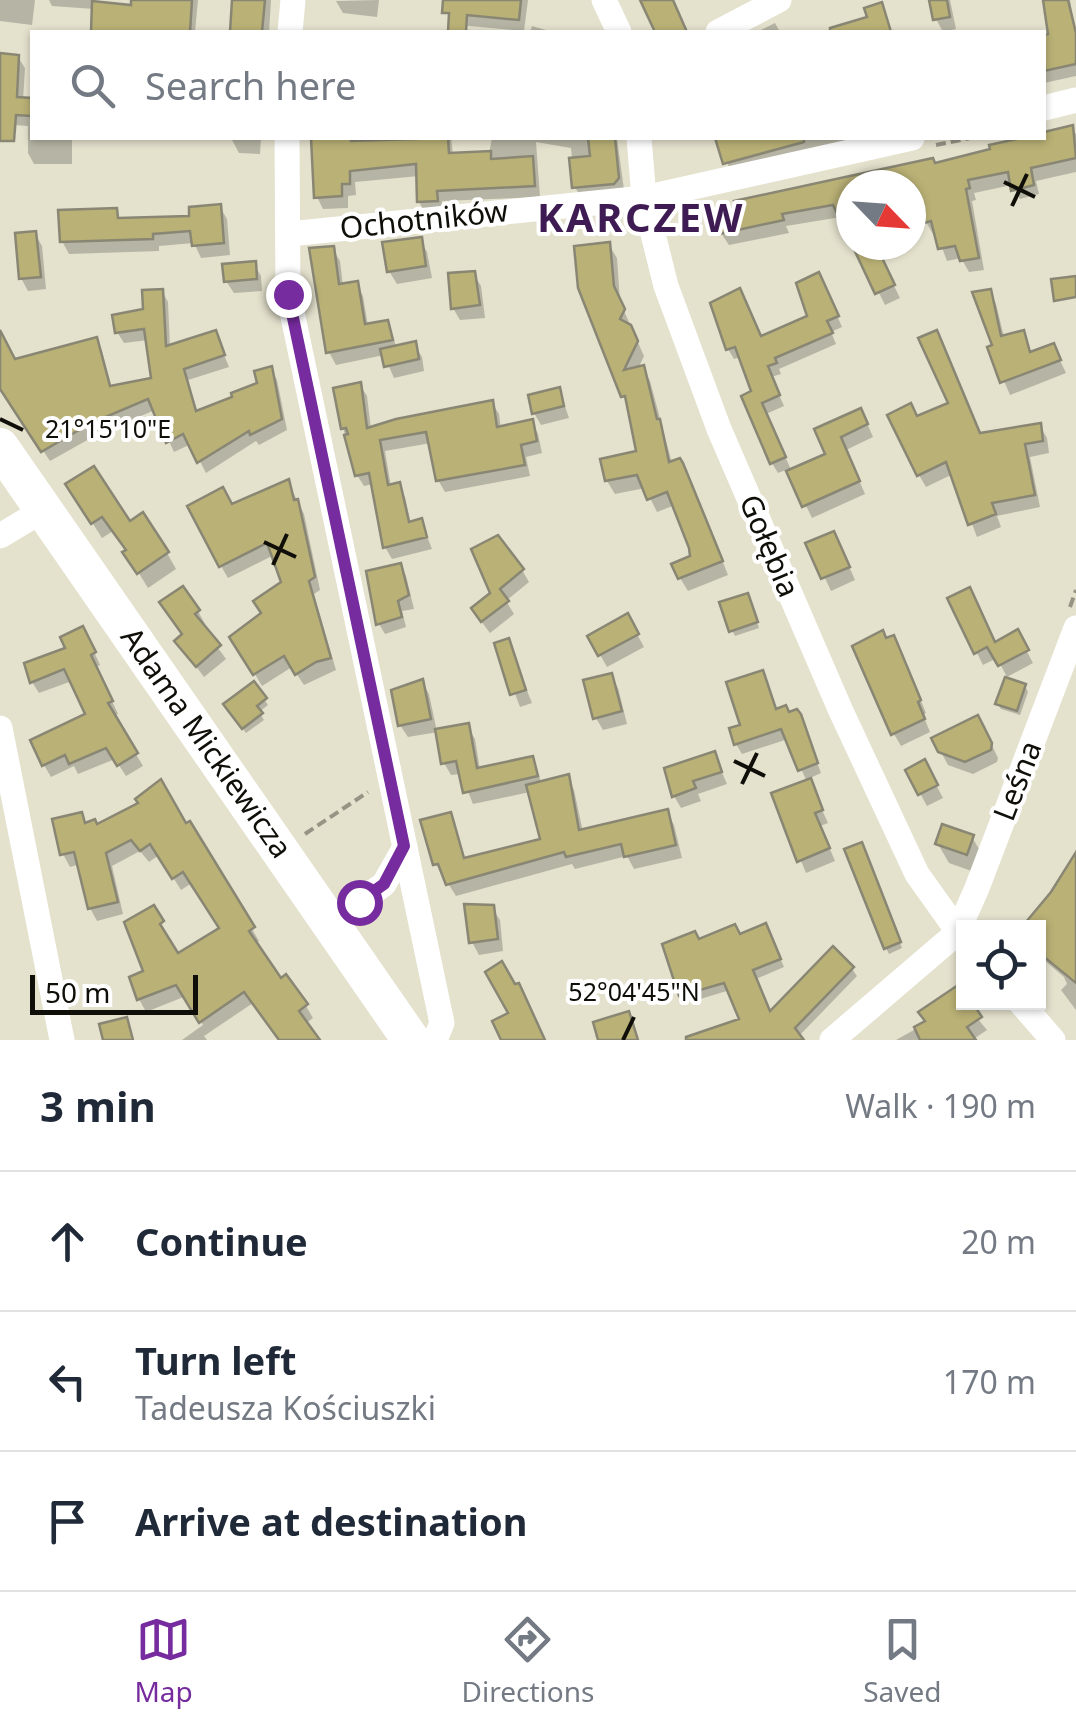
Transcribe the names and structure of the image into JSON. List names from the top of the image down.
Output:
{
  "streets": {
    "main road": ["Adama Mickiewicza"],
    "street": ["Ochotników", "Gołębia", "Leśna"]
  },
  "crossings": [
    ["Ochotników", "Gołębia"]
  ],
  "districts": ["KARCZEW"],
  "scale_bar": "50 m",
  "north": "bottom right",
  "page": {
    "search": "Search here",
    "scale": "50 m",
    "heading": ["3 min", "Walk · 190 m"],
    "list": [
      ["Continue", "20 m"],
      ["Turn left", "Tadeusza Kościuszki", "170 m"],
      "Arrive at destination"
    ],
    "nav": ["Map", "Directions", "Saved"]
  },
  "coordinates": ["21°15'10\"E", "52°04'45\"N"]
}
